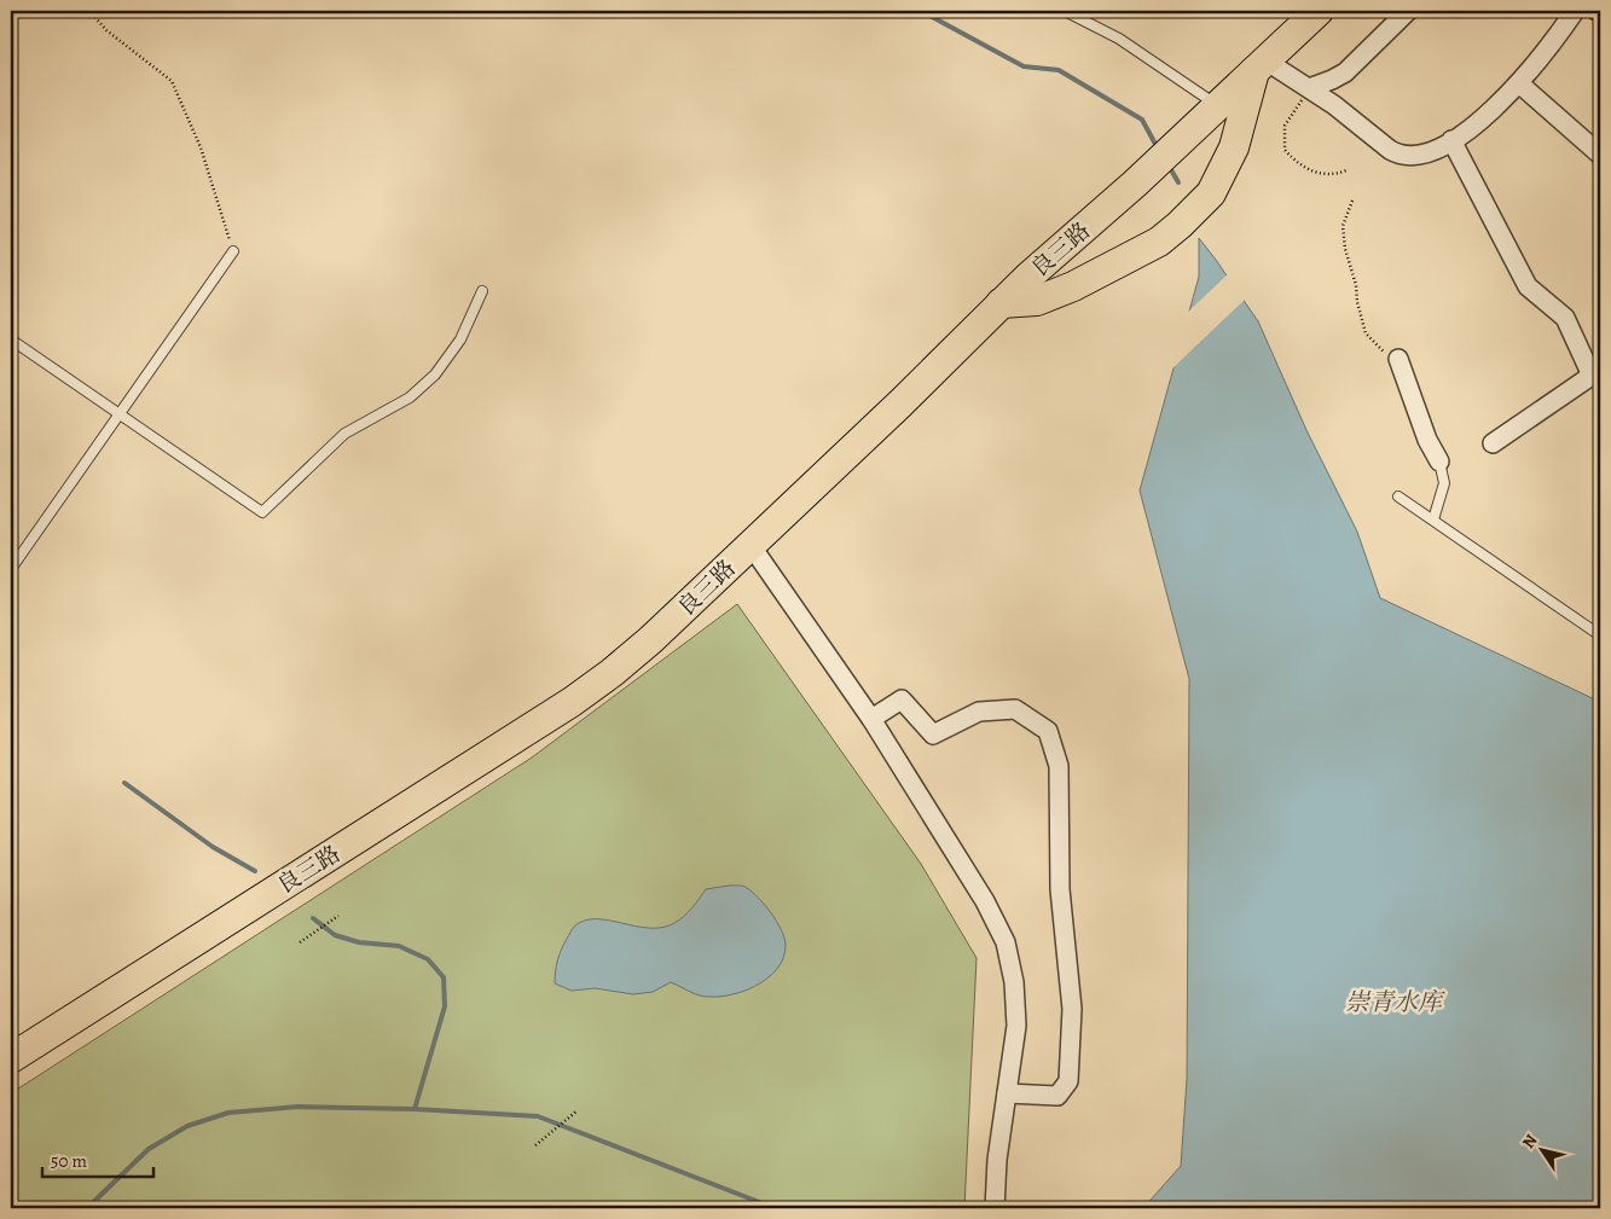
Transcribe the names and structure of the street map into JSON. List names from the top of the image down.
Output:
{
  "streets": {
    "main road": ["良三路"]
  },
  "water": ["崇青水库"],
  "scale_bar": "50 m",
  "north": "top left"
}
